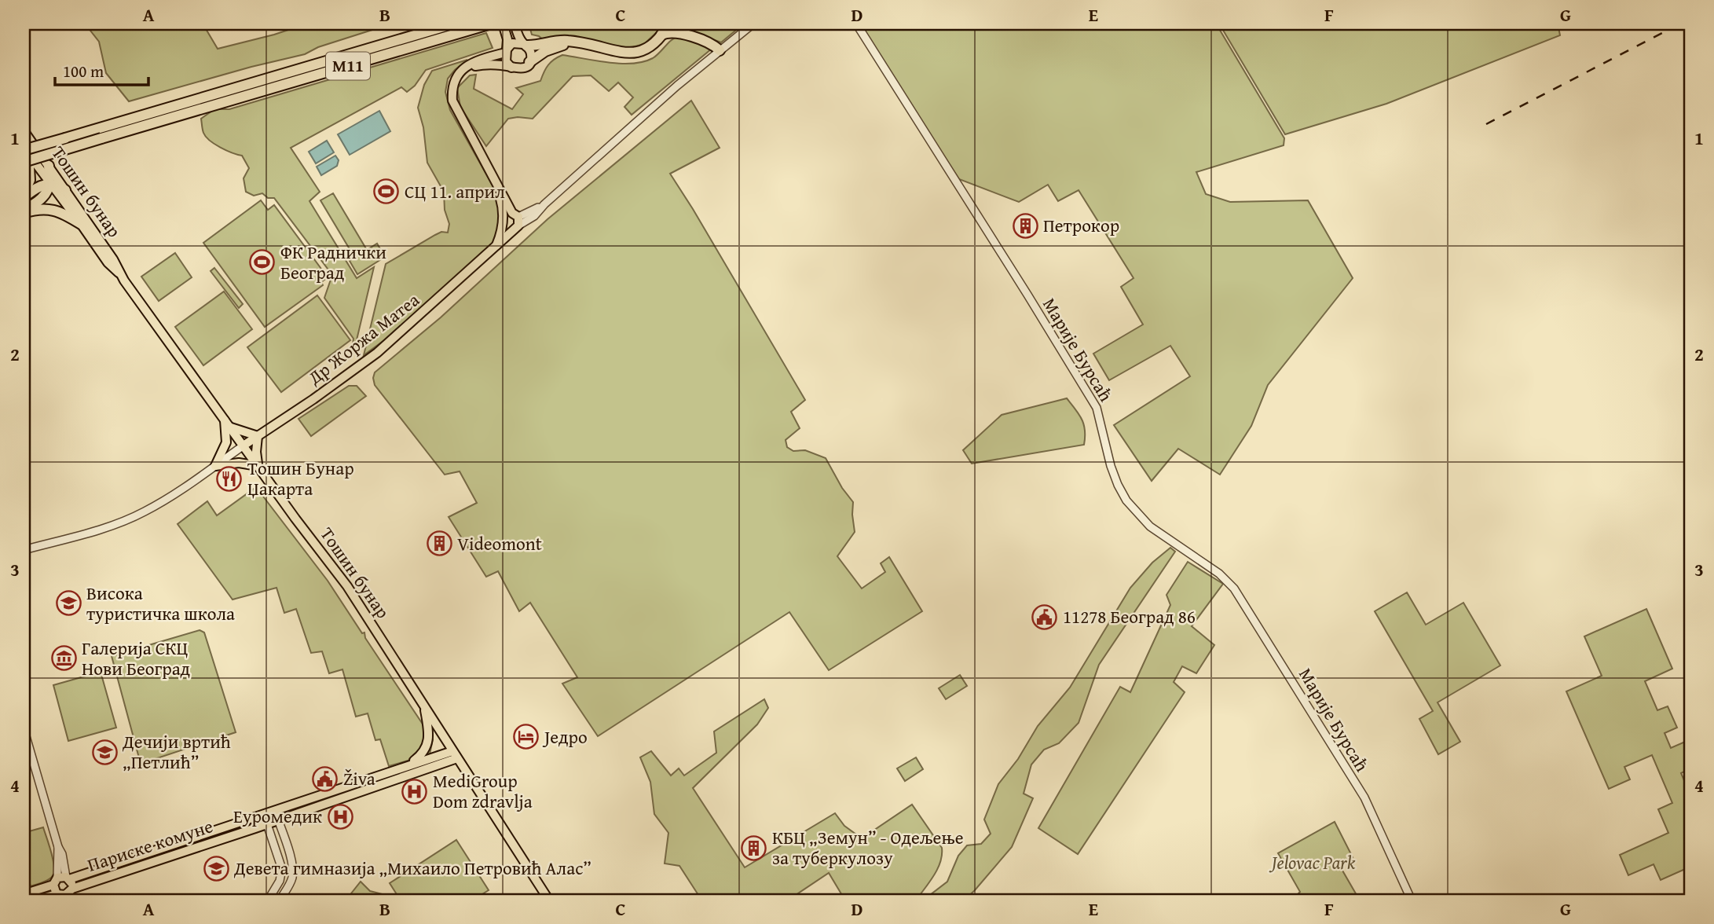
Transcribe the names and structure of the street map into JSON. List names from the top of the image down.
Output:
{
  "streets": {
    "highway": ["M11"],
    "main road": ["Тошин бунар", "Др Жоржа Матеа", "Париске комуне"],
    "street": ["Марије Бурсаћ"]
  },
  "crossings": [
    ["M11", "Тошин бунар"],
    ["Тошин бунар", "Др Жоржа Матеа"],
    ["Тошин бунар", "Париске комуне"]
  ],
  "parks": ["Jelovac Park"],
  "places": {
    "sports": ["СЦ 11. април", "ФК Раднички Београд"],
    "building": ["Петрокор", "Videomont", "КБЦ „Земун” - Одељење за туберкулозу"],
    "restaurant": ["Тошин Бунар Џакарта"],
    "school or university": ["Висока туристичка школа", "Дечији вртић „Петлић”", "Девета гимназија „Михаило Петровић Алас”"],
    "public building": ["11278 Београд 86", "Živa"],
    "museum": ["Галерија СКЦ Нови Београд"],
    "hotel": ["Једро"],
    "hospital": ["MediGroup Dom zdravlja", "Еуромедик"]
  },
  "scale_bar": "100 m",
  "grid": {
    "columns": [
      "A",
      "B",
      "C",
      "D",
      "E",
      "F",
      "G"
    ],
    "rows": [
      "1",
      "2",
      "3",
      "4"
    ]
  }
}
